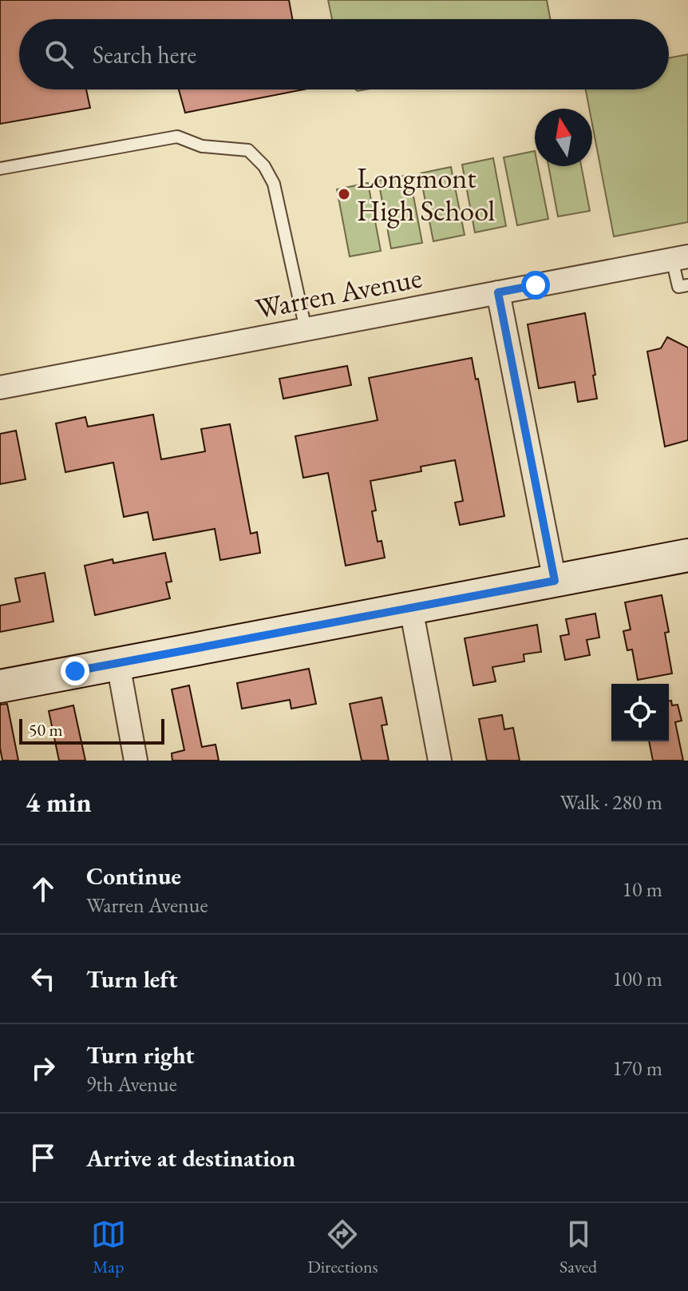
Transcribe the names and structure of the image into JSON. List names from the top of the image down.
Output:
{
  "streets": {
    "street": ["Warren Avenue"]
  },
  "places": ["Longmont High School"],
  "scale_bar": "50 m",
  "north": "top",
  "page": {
    "search": "Search here",
    "scale": "50 m",
    "heading": ["4 min", "Walk · 280 m"],
    "list": [
      ["Continue", "Warren Avenue", "10 m"],
      ["Turn left", "100 m"],
      ["Turn right", "9th Avenue", "170 m"],
      "Arrive at destination"
    ],
    "nav": ["Map", "Directions", "Saved"]
  }
}
